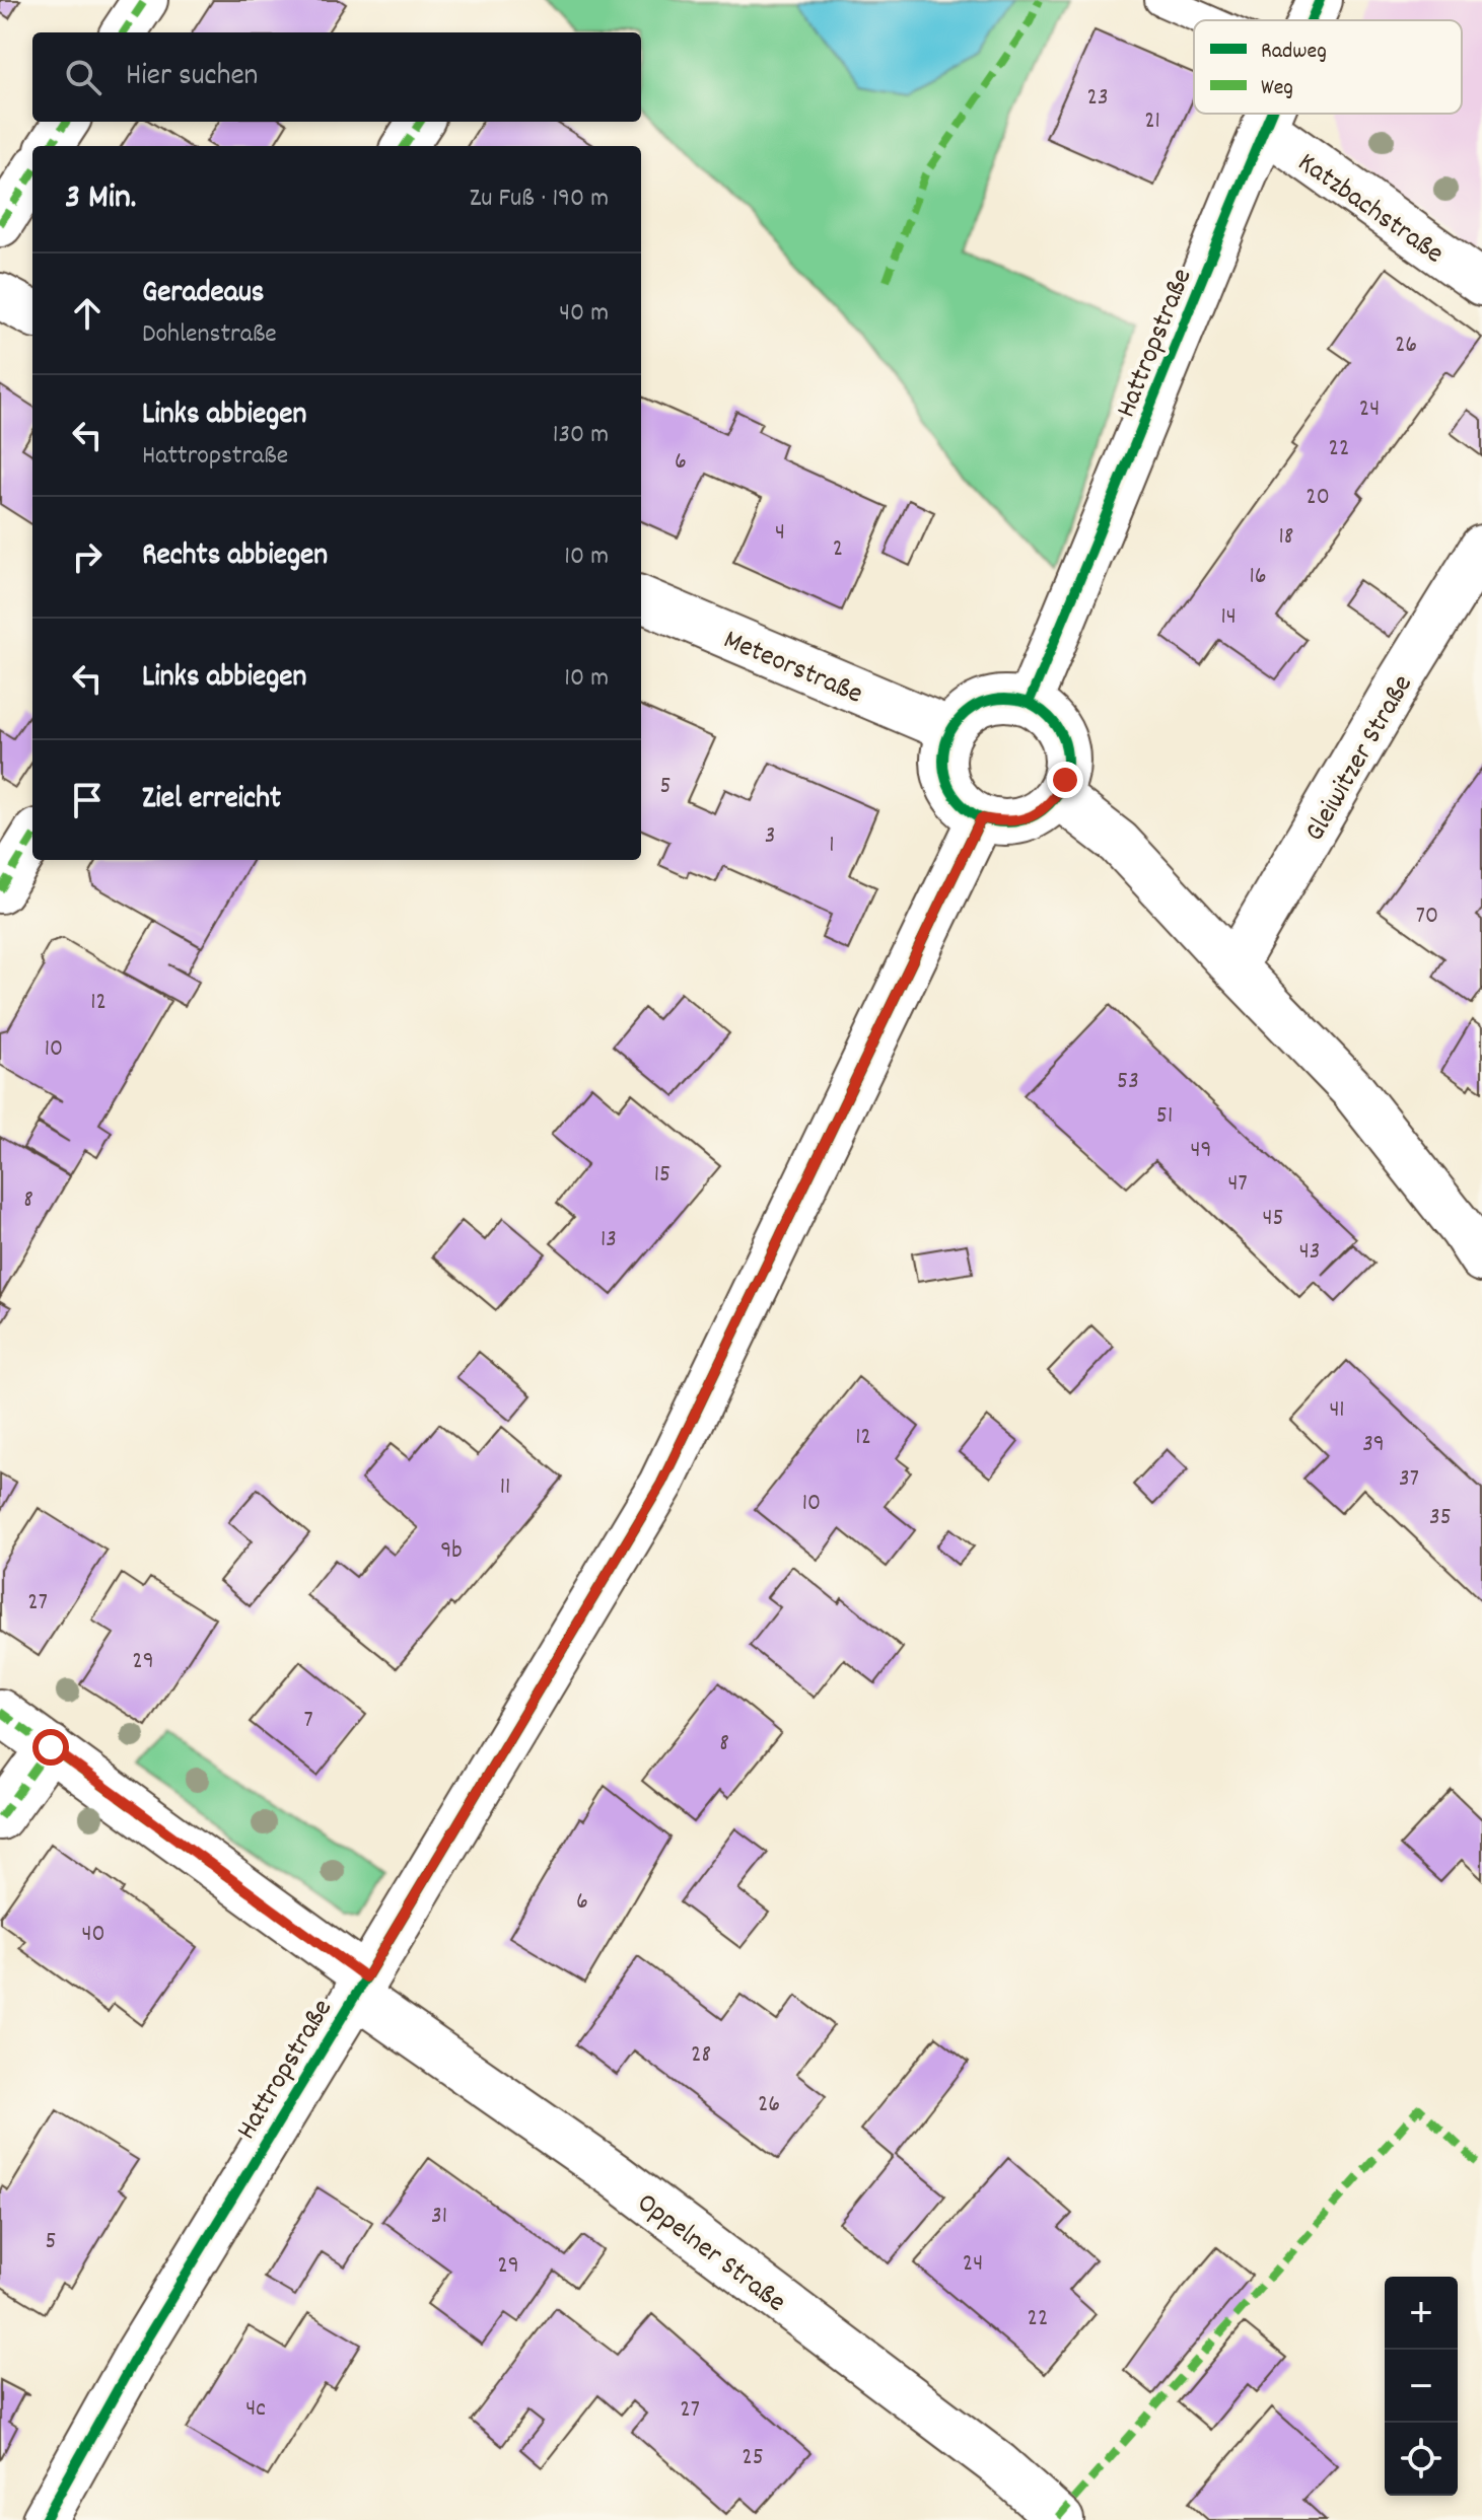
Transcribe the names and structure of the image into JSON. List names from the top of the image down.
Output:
{
  "streets": {
    "street": [
      "Katzbachstraße",
      "Hattropstraße",
      "Meteorstraße",
      "Gleiwitzer Straße",
      "Oppelner Straße"
    ]
  },
  "crossings": [
    ["Katzbachstraße", "Hattropstraße"],
    ["Hattropstraße", "Meteorstraße"],
    ["Hattropstraße", "Oppelner Straße"]
  ],
  "house_numbers": [
    "23",
    "21",
    "26",
    "24",
    "22",
    "6",
    "20",
    "4",
    "18",
    "2",
    "16",
    "14",
    "5",
    "3",
    "1",
    "70",
    "12",
    "10",
    "53",
    "51",
    "49",
    "15",
    "47",
    "8",
    "45",
    "13",
    "43",
    "41",
    "12",
    "39",
    "37",
    "11",
    "10",
    "35",
    "9b",
    "27",
    "29",
    "7",
    "8",
    "6",
    "40",
    "28",
    "26",
    "31",
    "5",
    "24",
    "29",
    "22",
    "4c",
    "27",
    "25"
  ],
  "legend": ["Radweg", "Weg"],
  "page": {
    "search": "Hier suchen",
    "heading": ["3 Min.", "Zu Fuß · 190 m"],
    "list": [
      ["Geradeaus", "Dohlenstraße", "40 m"],
      ["Links abbiegen", "Hattropstraße", "130 m"],
      ["Rechts abbiegen", "10 m"],
      ["Links abbiegen", "10 m"],
      "Ziel erreicht"
    ],
    "map_buttons": ["+", "−"]
  }
}
